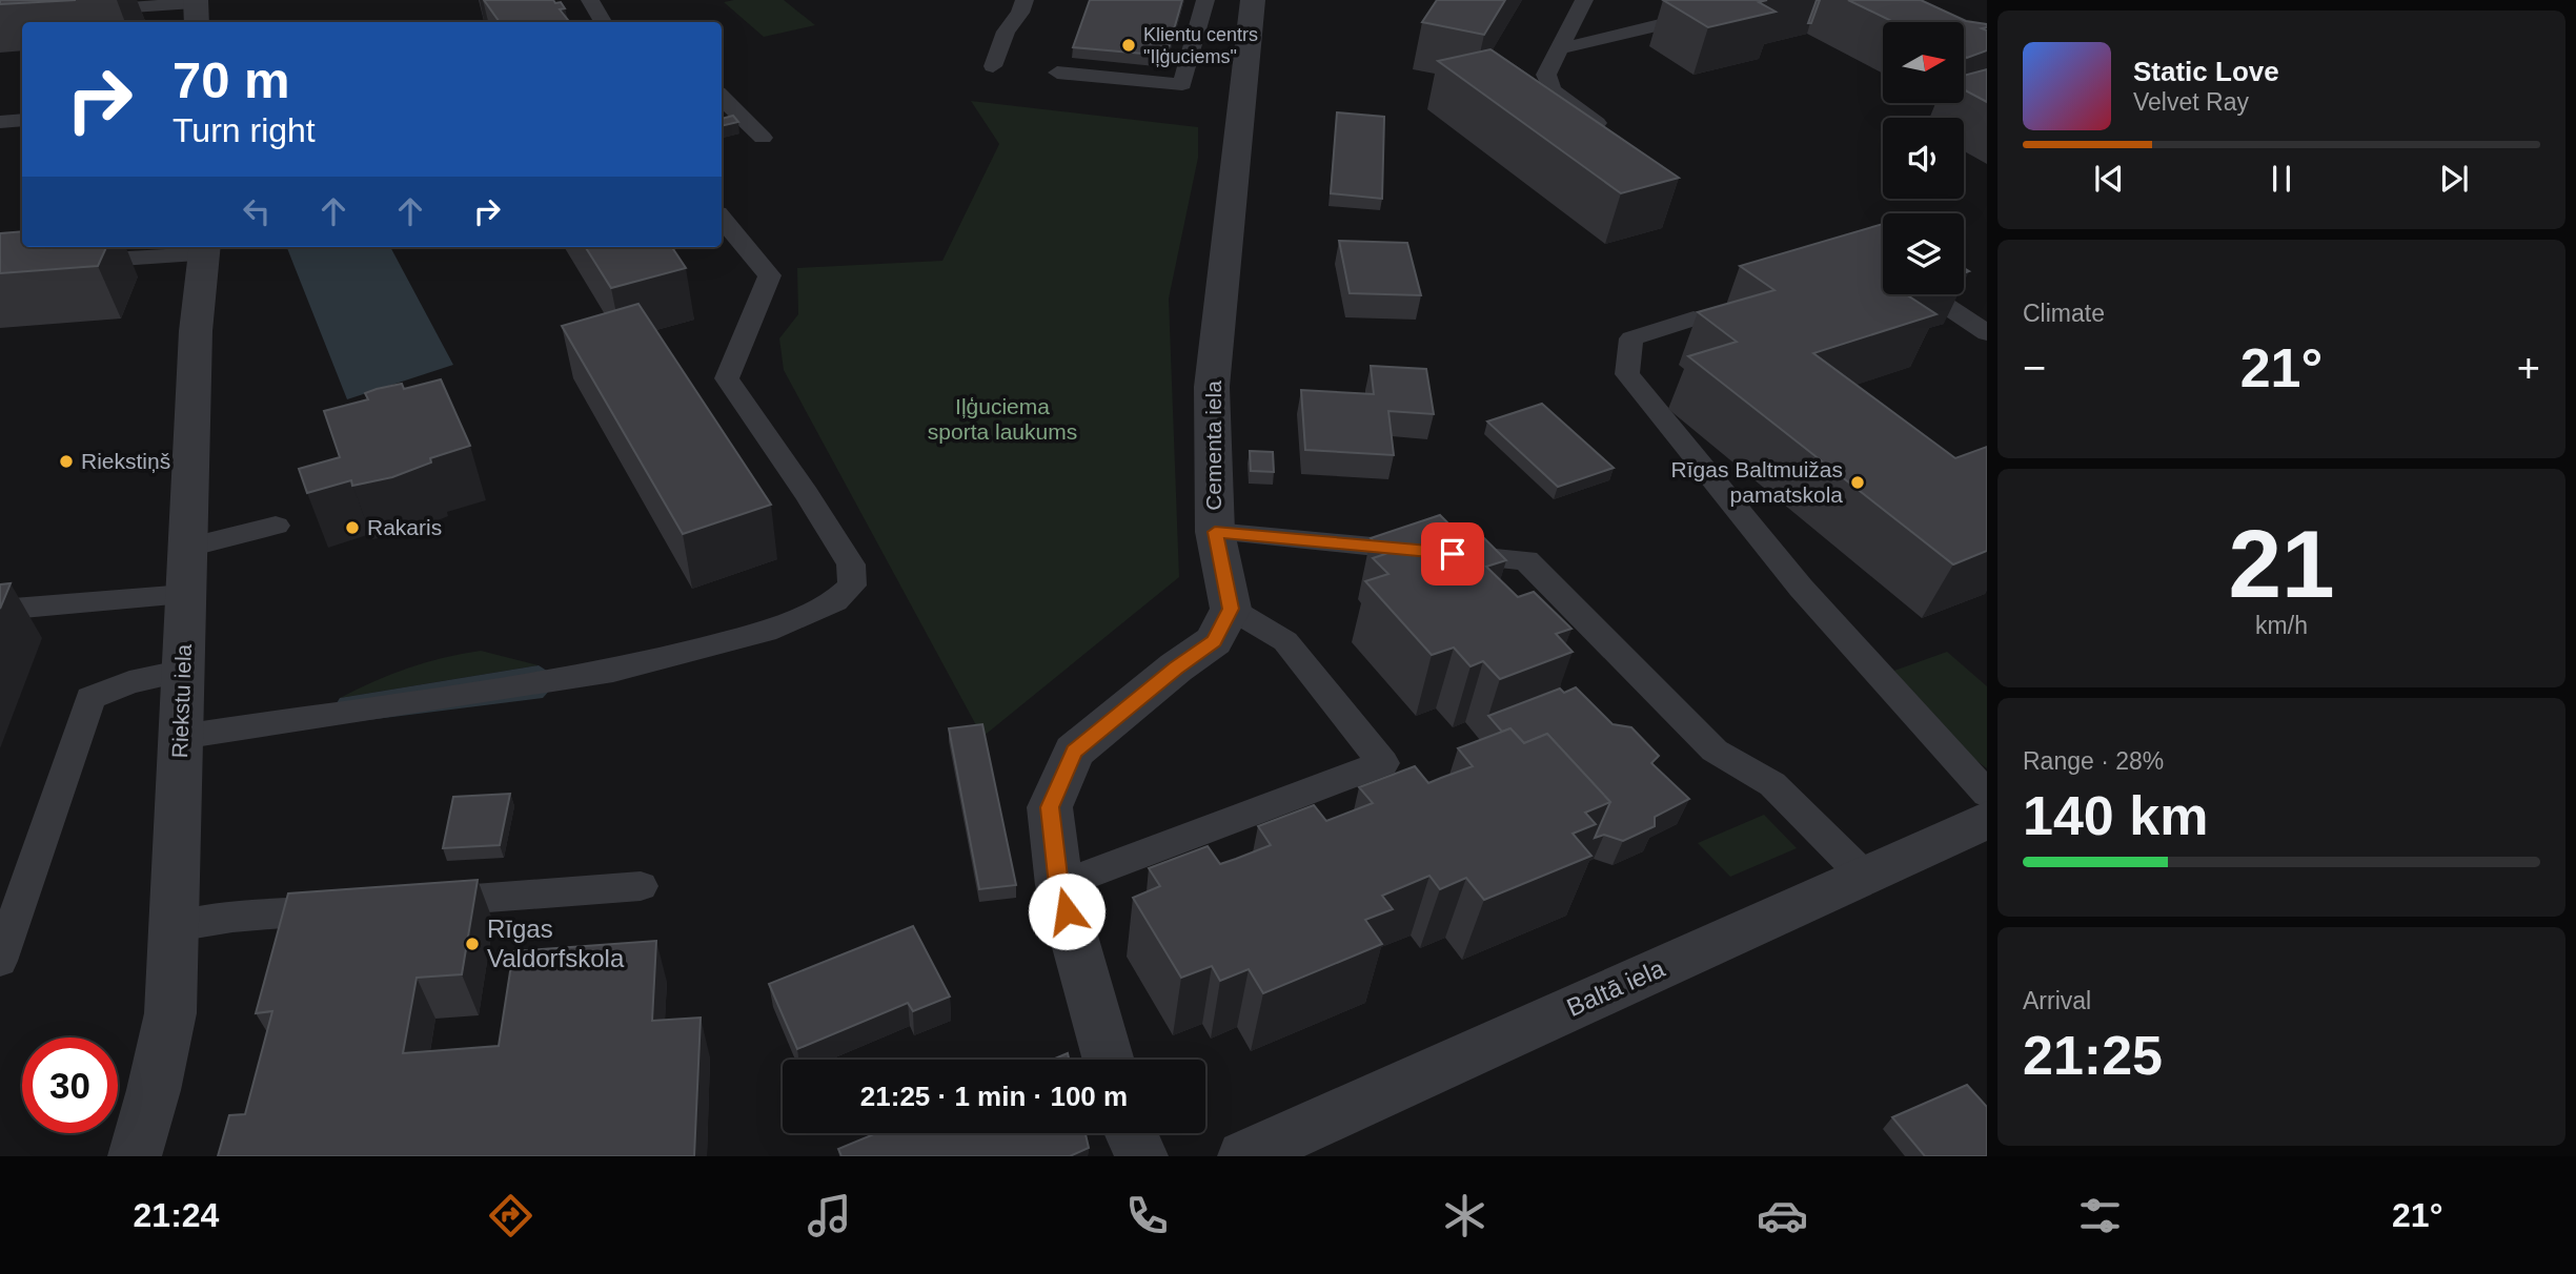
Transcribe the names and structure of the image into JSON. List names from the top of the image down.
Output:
{
  "streets": {
    "street": ["Cementa iela", "Riekstu iela", "Baltā iela"]
  },
  "parks": ["Iļģuciema sporta laukums"],
  "places": [
    "Klientu centrs \"Iļģuciems\"",
    "Riekstiņš",
    "Rīgas Baltmuižas pamatskola",
    "Rakaris",
    "Rīgas Valdorfskola"
  ],
  "north": "right",
  "page": {
    "turn": ["70 m", "Turn right"],
    "song": ["Static Love", "Velvet Ray"],
    "tile": [
      "Climate",
      ["21", "km/h"],
      ["Range · 28%", "140 km"],
      ["Arrival", "21:25"]
    ],
    "heat": ["−", "21°", "+"],
    "limit": "30",
    "trip": "21:25 · 1 min · 100 m",
    "tabs": ["21:24", "21°"]
  }
}
